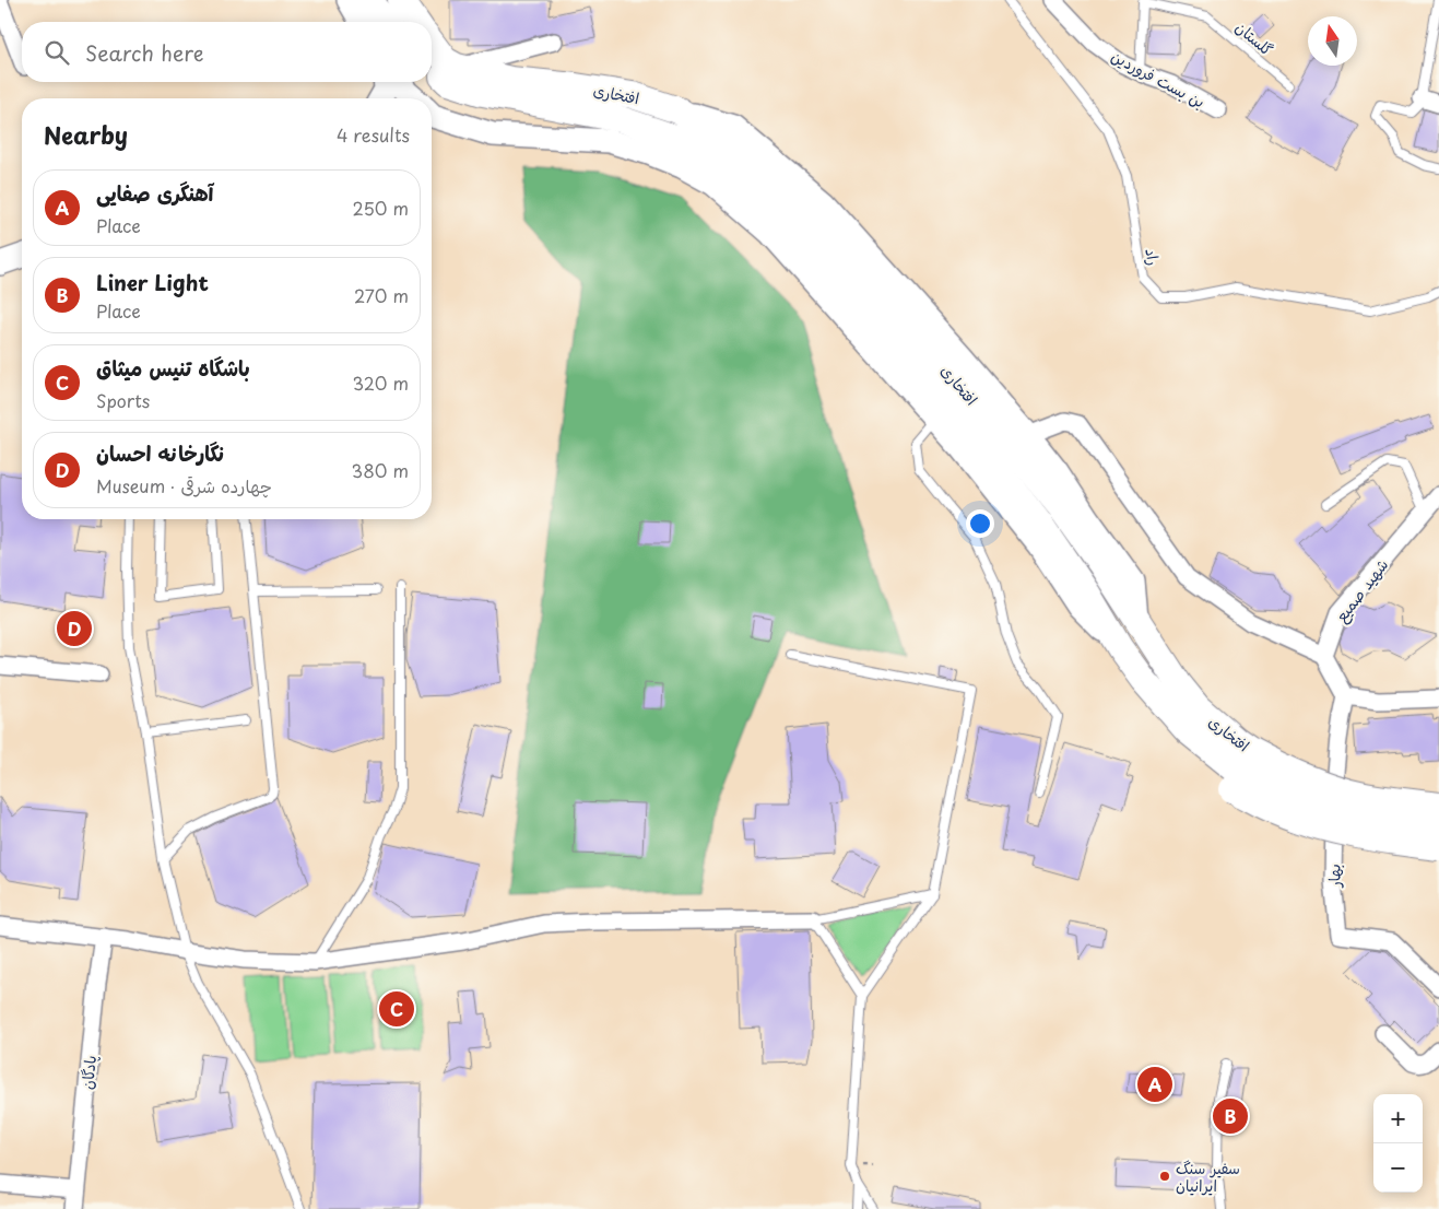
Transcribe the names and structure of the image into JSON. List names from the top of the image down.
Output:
{
  "streets": {
    "main road": ["افتخاری"],
    "street": [
      "بن بست فروردین",
      "شهید صمیع",
      "بهار",
      "پادگان"
    ],
    "lane": ["گلستان", "راد"]
  },
  "crossings": [
    ["گلستان", "بن بست فروردین"]
  ],
  "places": ["سفیر سنگ ایرانیان"],
  "north": "top",
  "page": {
    "search": "Search here",
    "heading": ["Nearby", "4 results"],
    "list": [
      {
        "mark": "A",
        "name": "آهنگری صفایی",
        "note": "Place",
        "value": "250 m"
      },
      {
        "mark": "B",
        "name": "Liner Light",
        "note": "Place",
        "value": "270 m"
      },
      {
        "mark": "C",
        "name": "باشگاه تنيس ميثاق",
        "note": "Sports",
        "value": "320 m"
      },
      {
        "mark": "D",
        "name": "نگارخانه احسان",
        "note": "Museum · چهارده شرقی",
        "value": "380 m"
      }
    ],
    "pins": [
      "D",
      "C",
      "A",
      "B"
    ],
    "map_buttons": ["+", "−"]
  }
}
